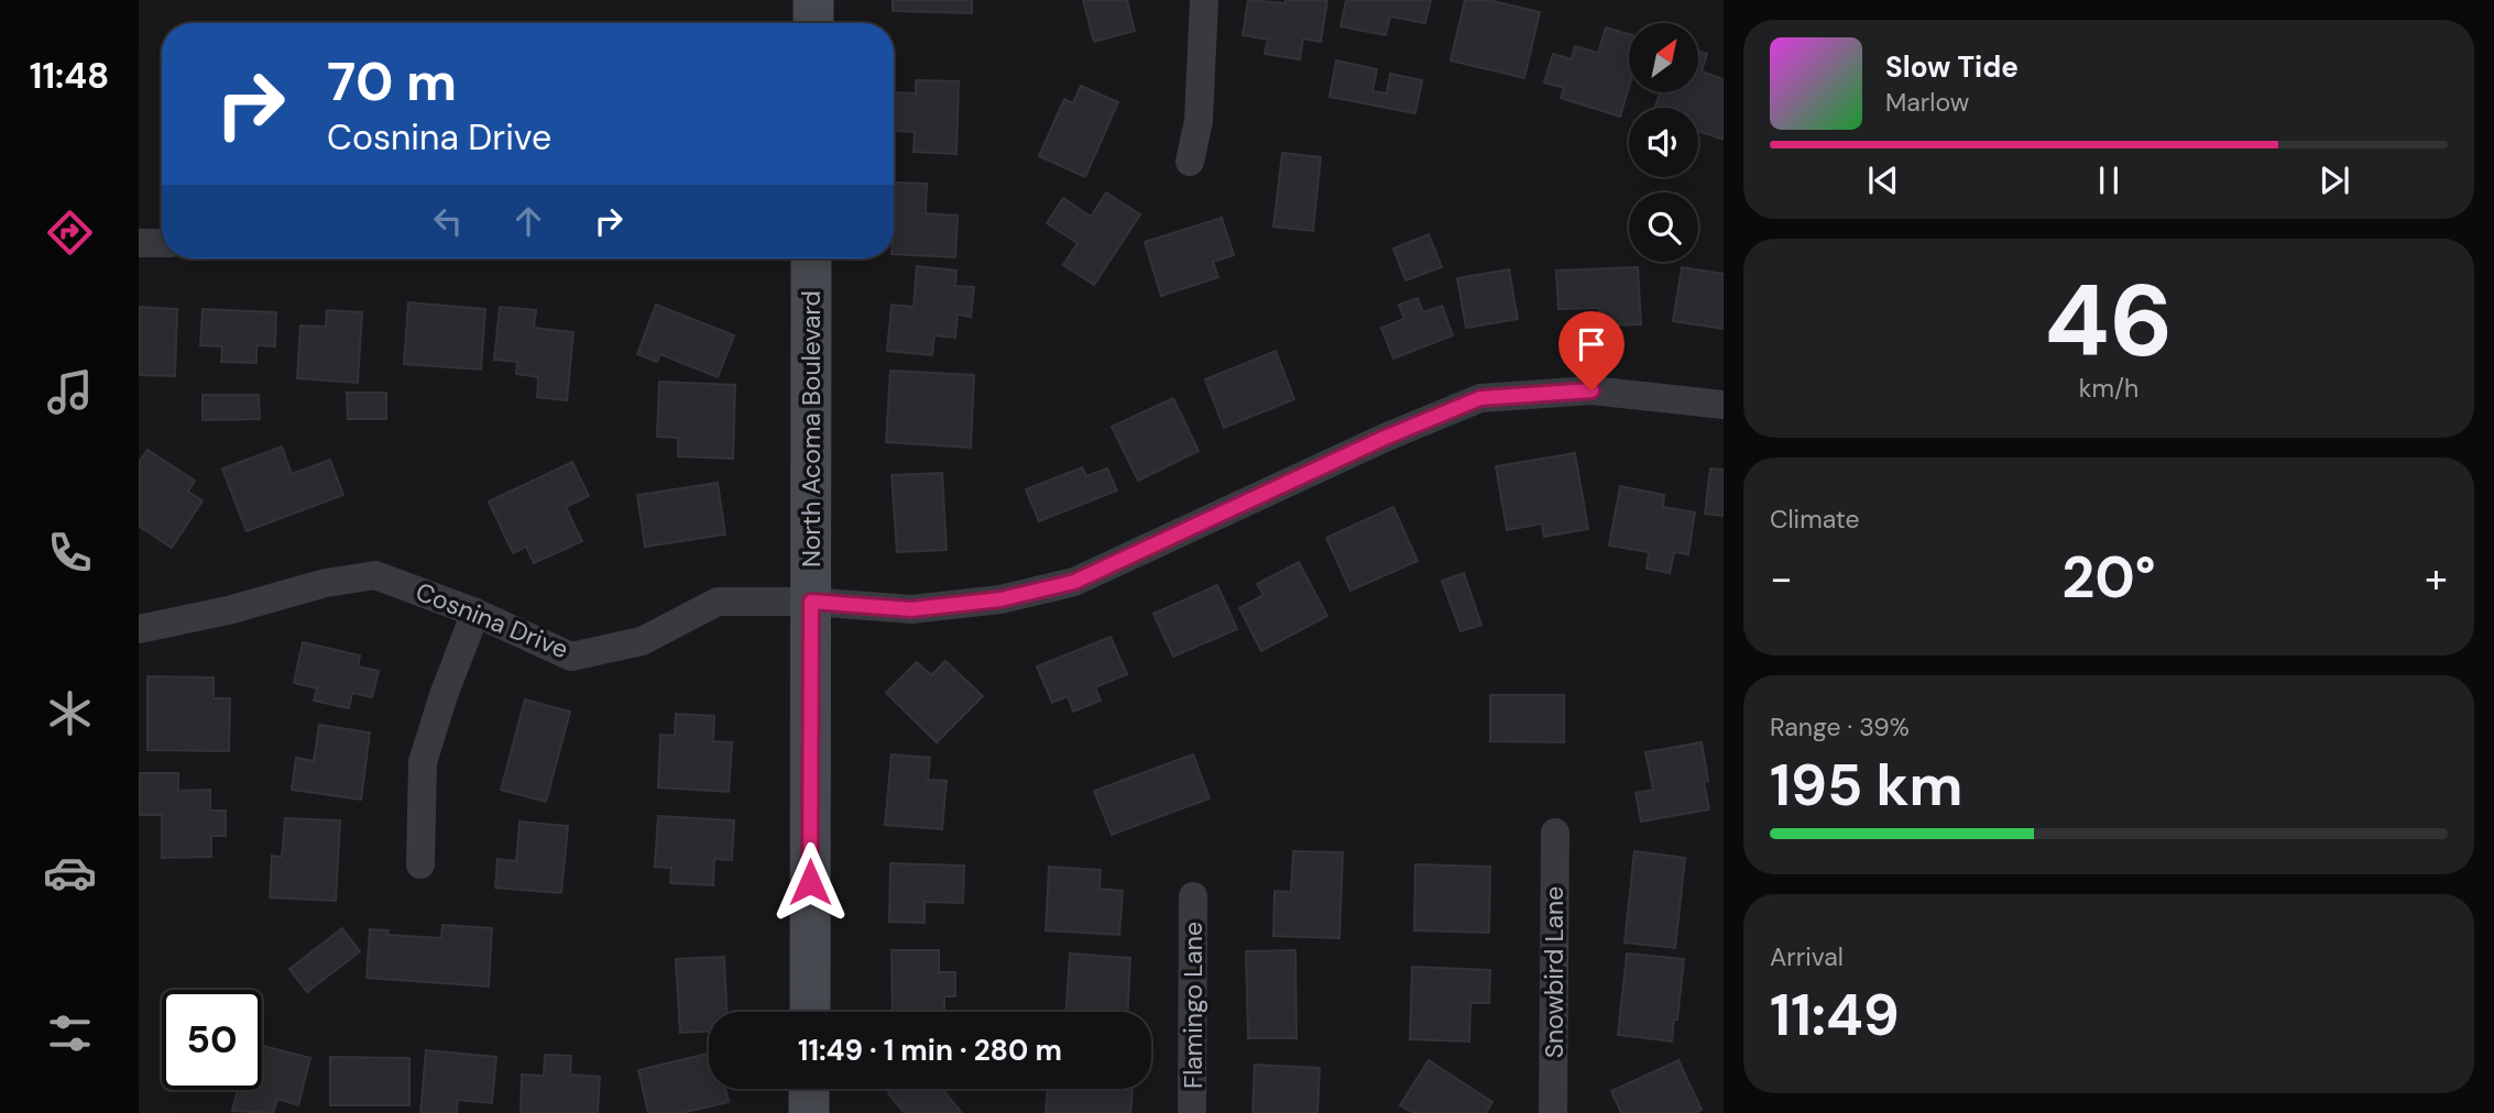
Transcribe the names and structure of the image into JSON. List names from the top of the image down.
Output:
{
  "streets": {
    "main road": ["North Acoma Boulevard"],
    "street": ["Cosnina Drive", "Snowbird Lane", "Flamingo Lane"]
  },
  "crossings": [
    ["North Acoma Boulevard", "Cosnina Drive"]
  ],
  "north": "top right",
  "page": {
    "tabs": "11:48",
    "turn": ["70 m", "Cosnina Drive"],
    "song": ["Slow Tide", "Marlow"],
    "tile": [
      ["46", "km/h"],
      "Climate",
      ["Range · 39%", "195 km"],
      ["Arrival", "11:49"]
    ],
    "heat": ["−", "20°", "+"],
    "limit": "50",
    "trip": "11:49 · 1 min · 280 m"
  }
}
